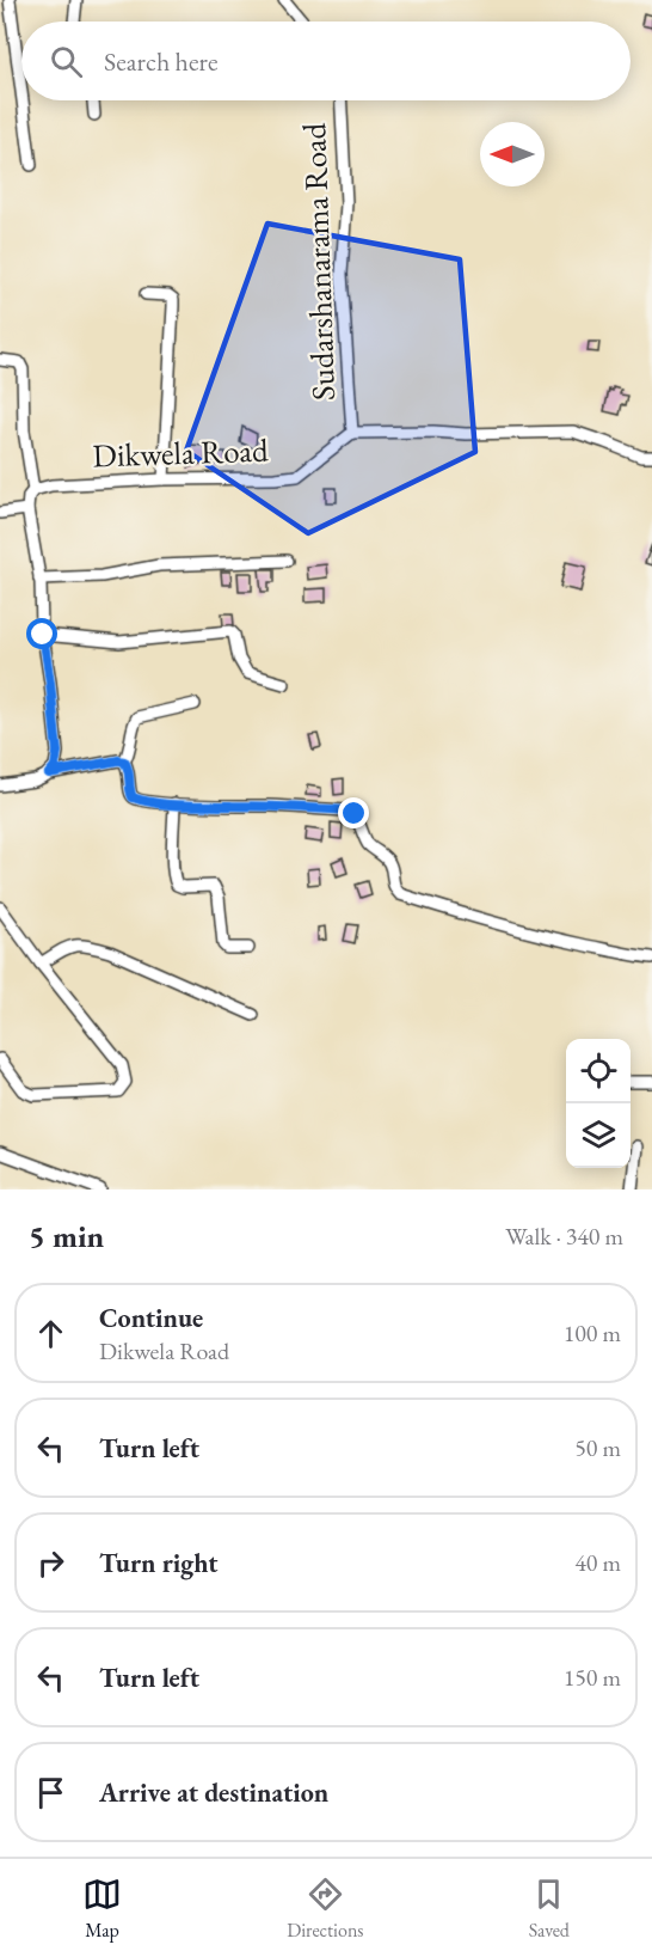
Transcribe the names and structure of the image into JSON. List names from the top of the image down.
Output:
{
  "streets": {
    "street": ["Sudarshanarama Road", "Dikwela Road"]
  },
  "crossings": [
    ["Sudarshanarama Road", "Dikwela Road"]
  ],
  "north": "left",
  "page": {
    "search": "Search here",
    "heading": ["5 min", "Walk · 340 m"],
    "list": [
      ["Continue", "Dikwela Road", "100 m"],
      ["Turn left", "50 m"],
      ["Turn right", "40 m"],
      ["Turn left", "150 m"],
      "Arrive at destination"
    ],
    "nav": ["Map", "Directions", "Saved"]
  }
}
